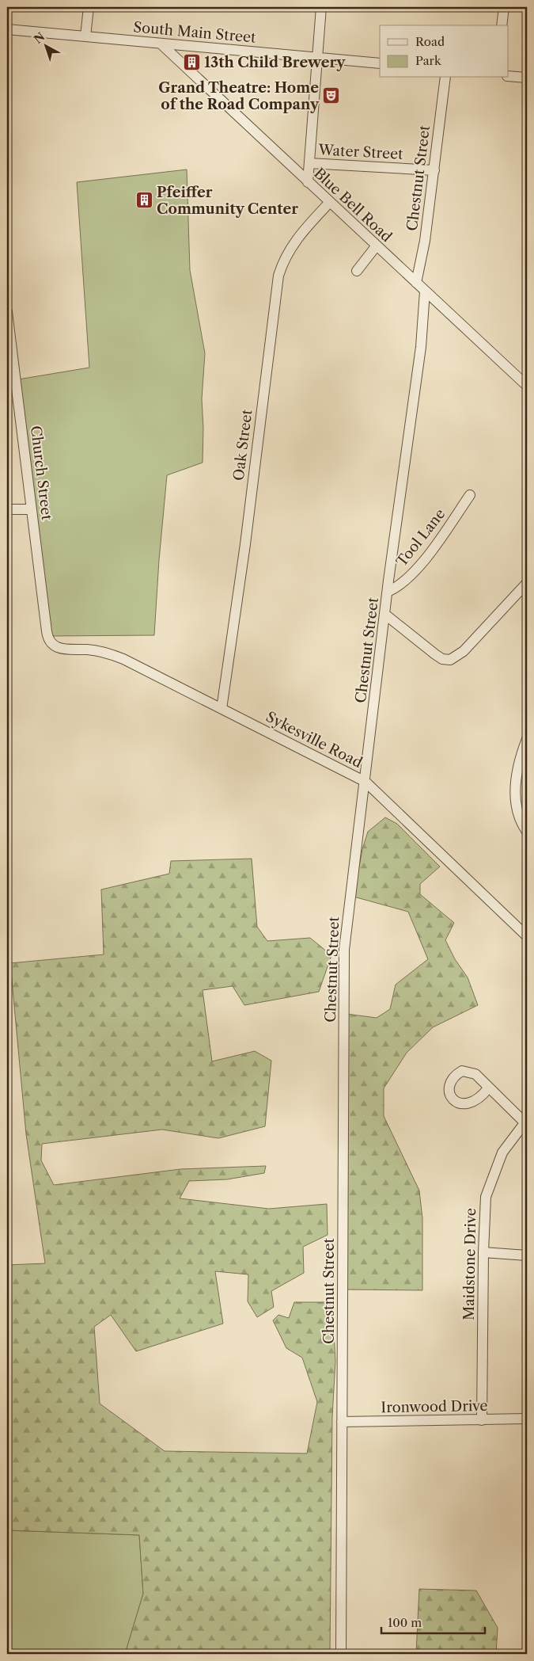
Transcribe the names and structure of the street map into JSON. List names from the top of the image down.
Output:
{
  "streets": {
    "street": [
      "South Main Street",
      "Water Street",
      "Chestnut Street",
      "Blue Bell Road",
      "Oak Street",
      "Church Street",
      "Tool Lane",
      "Sykesville Road",
      "Maidstone Drive",
      "Ironwood Drive"
    ]
  },
  "crossings": [
    ["South Main Street", "Blue Bell Road"],
    ["Water Street", "Chestnut Street"],
    ["Chestnut Street", "Blue Bell Road"],
    ["Chestnut Street", "Tool Lane"],
    ["Chestnut Street", "Sykesville Road"],
    ["Chestnut Street", "Ironwood Drive"],
    ["Blue Bell Road", "Oak Street"],
    ["Oak Street", "Sykesville Road"],
    ["Church Street", "Sykesville Road"],
    ["Maidstone Drive", "Ironwood Drive"]
  ],
  "places": {
    "building": ["13th Child Brewery", "Pfeiffer Community Center"],
    "theatre": ["Grand Theatre: Home of the Road Company"]
  },
  "legend": ["Road", "Park"],
  "scale_bar": "100 m",
  "north": "top left"
}
